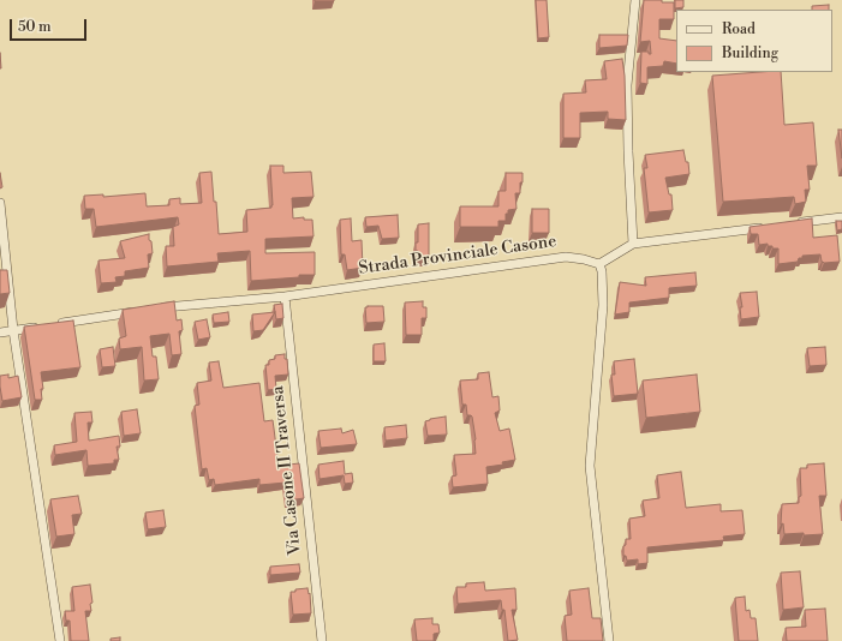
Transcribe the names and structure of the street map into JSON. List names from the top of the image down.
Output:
{
  "streets": {
    "street": ["Strada Provinciale Casone", "Via Casone II Traversa"]
  },
  "crossings": [
    ["Strada Provinciale Casone", "Via Casone II Traversa"]
  ],
  "legend": ["Road", "Building"],
  "scale_bar": "50 m"
}
